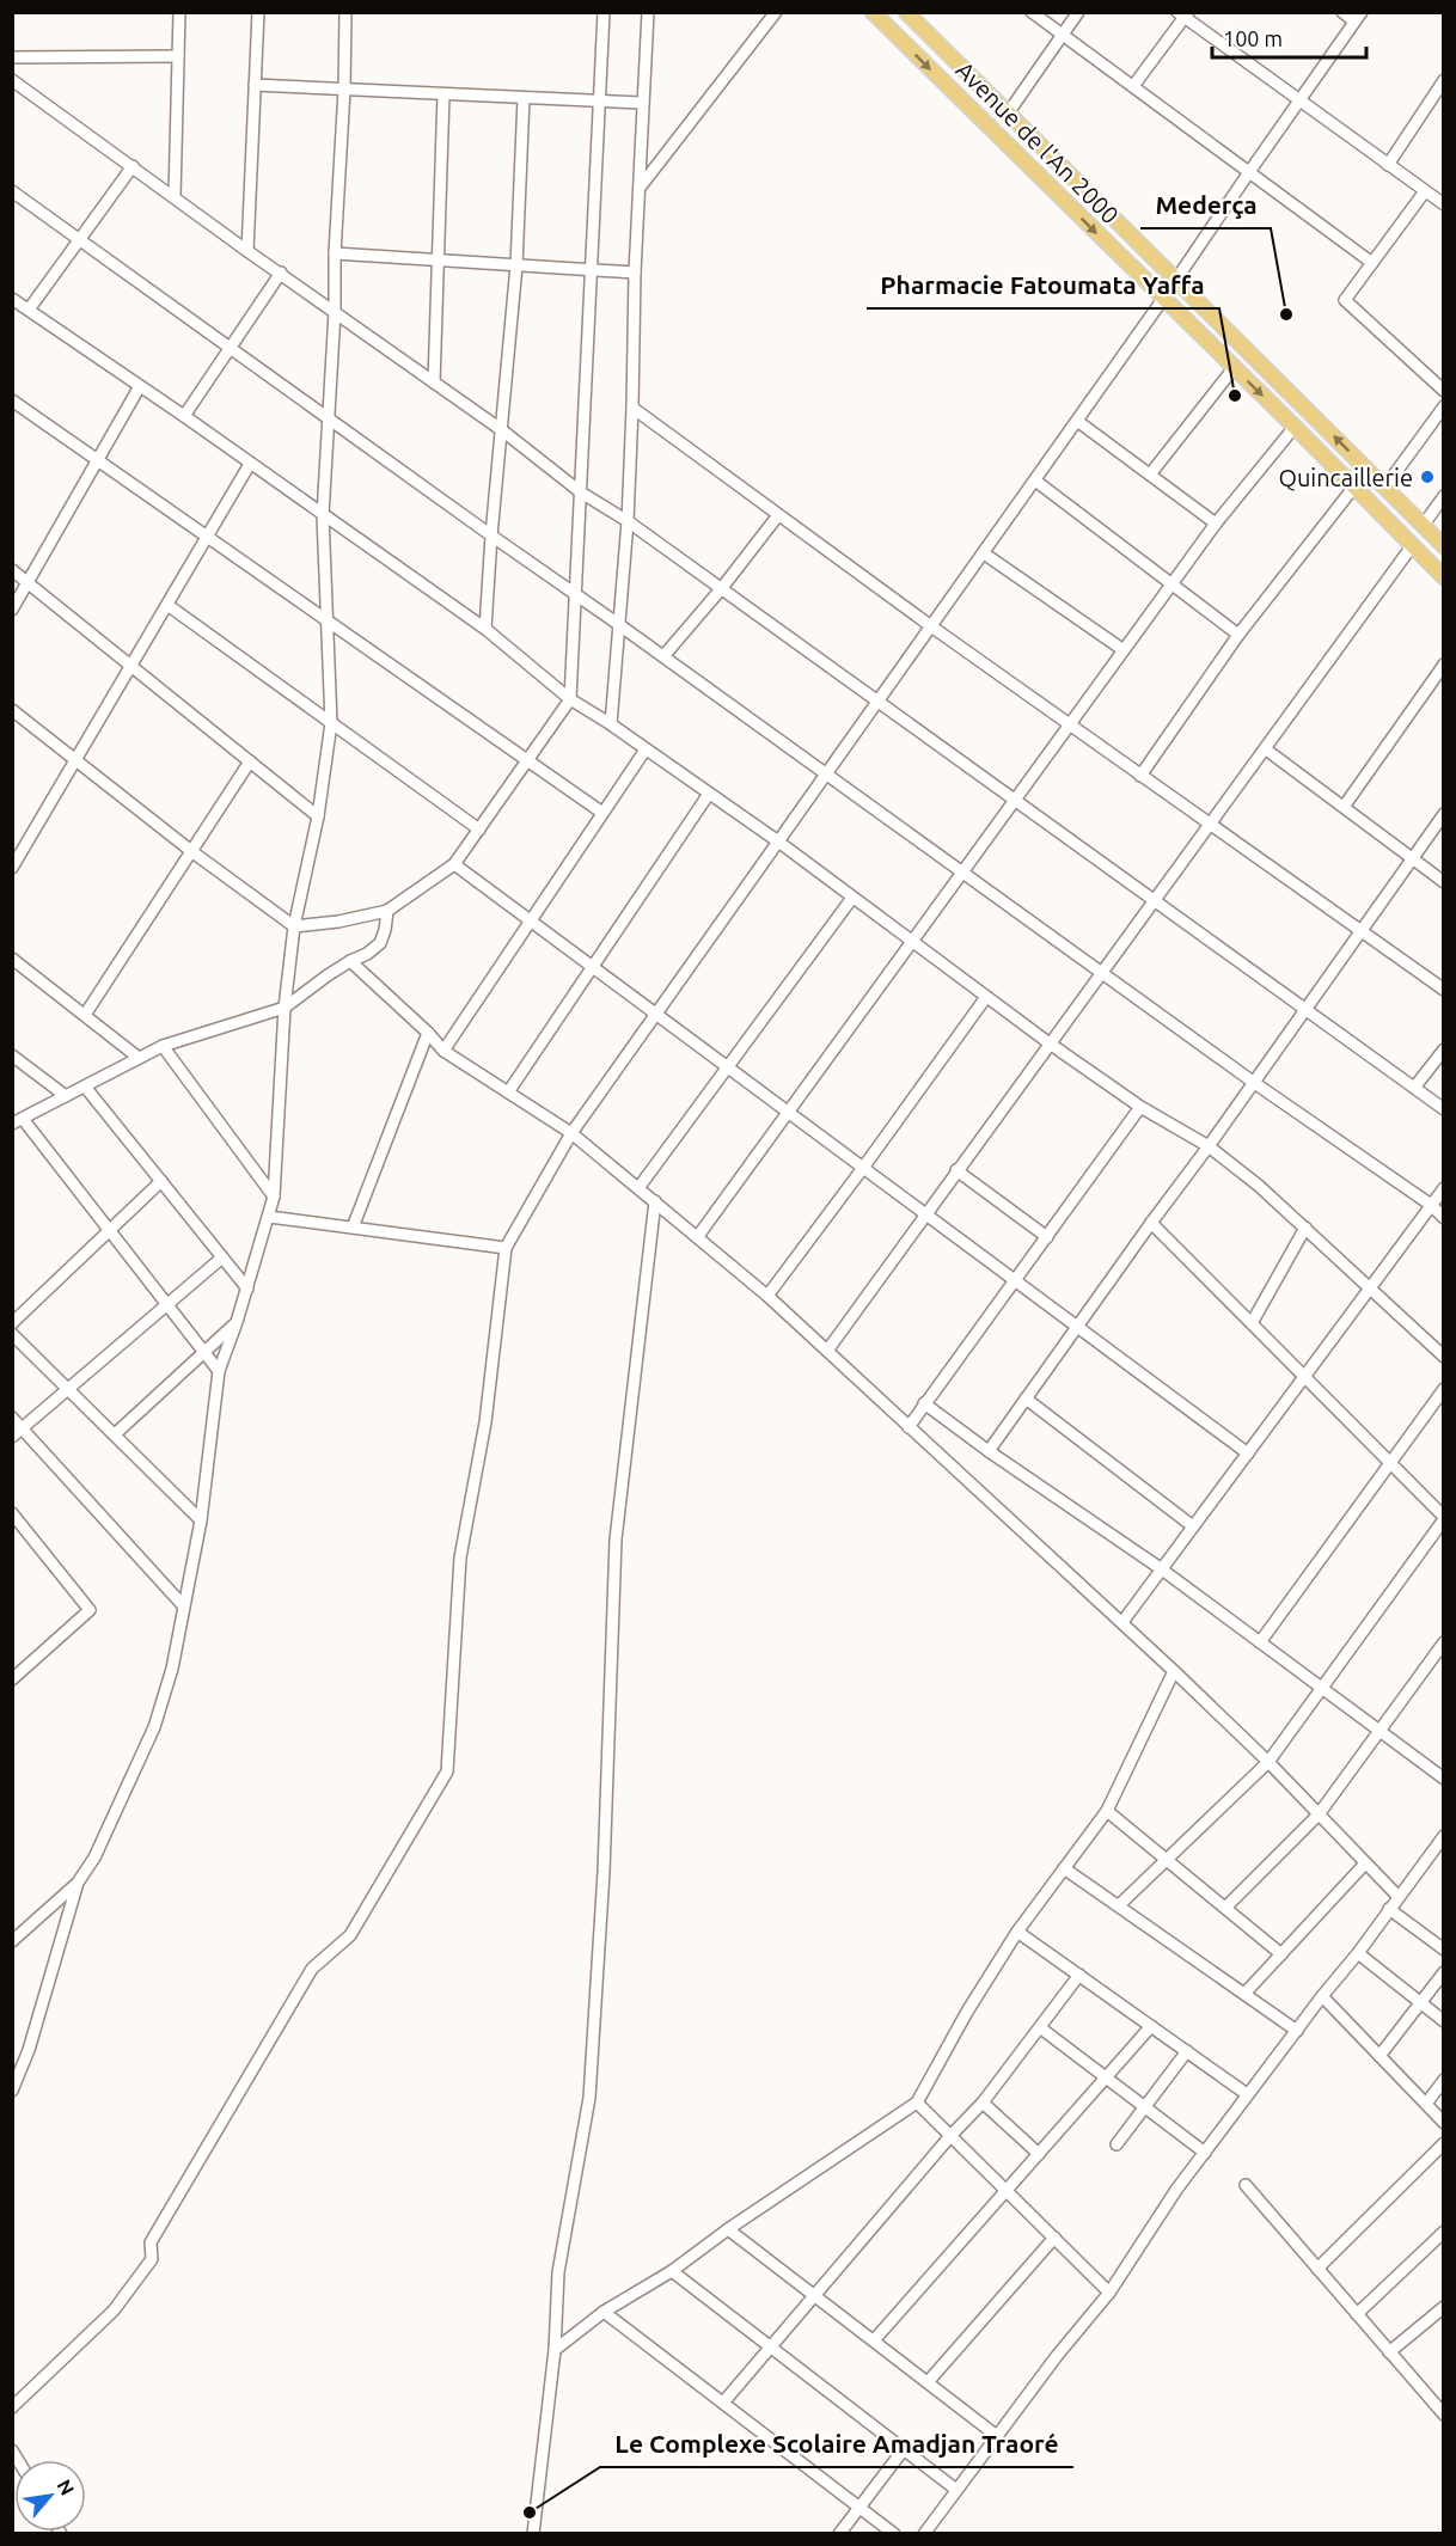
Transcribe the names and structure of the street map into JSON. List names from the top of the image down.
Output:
{
  "streets": {
    "main road": ["Avenue de l'An 2000"]
  },
  "places": [
    "Mederça",
    "Pharmacie Fatoumata Yaffa",
    "Quincaillerie",
    "Le Complexe Scolaire Amadjan Traoré"
  ],
  "scale_bar": "100 m",
  "north": "top right"
}
